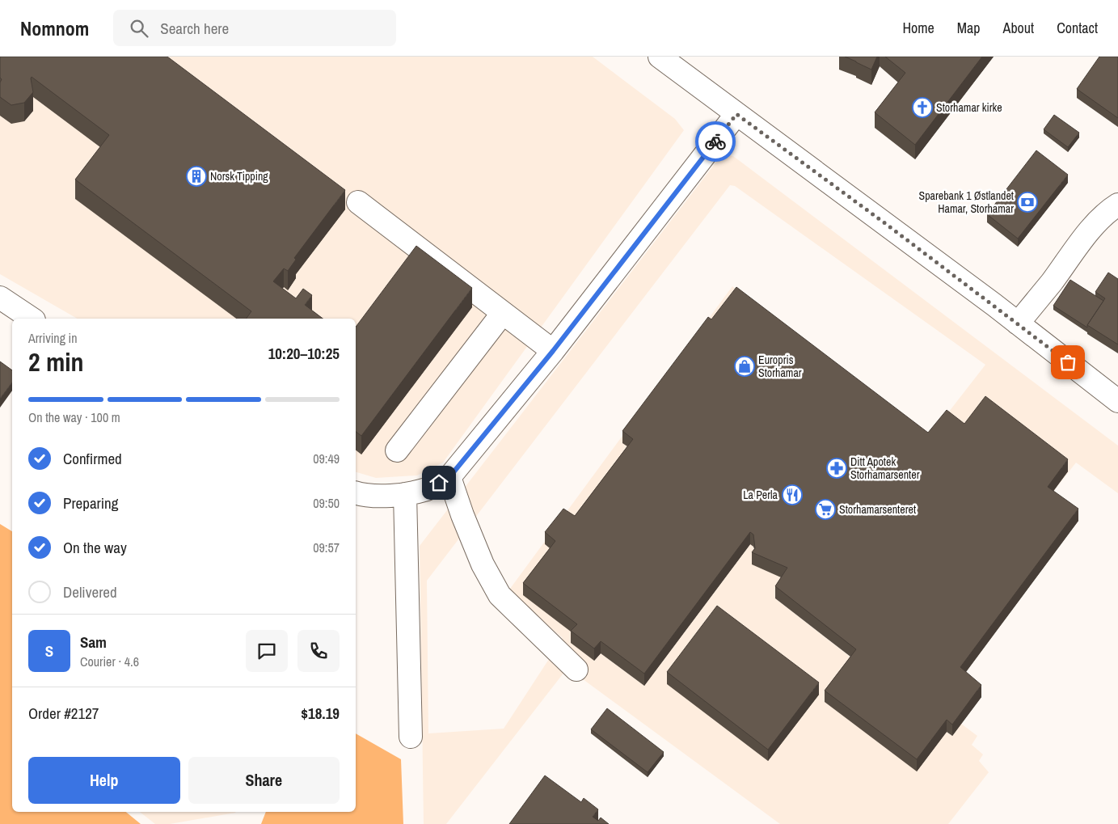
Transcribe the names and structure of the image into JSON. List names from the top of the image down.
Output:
{
  "places": {
    "church": ["Storhamar kirke"],
    "building": ["Norsk Tipping"],
    "bank": ["Sparebank 1 Østlandet Hamar, Storhamar"],
    "shop": ["Europris Storhamar"],
    "pharmacy": ["Ditt Apotek Storhamarsenter"],
    "restaurant": ["La Perla"],
    "supermarket": ["Storhamarsenteret"]
  },
  "page": {
    "header": "Nomnom",
    "search": "Search here",
    "nav": [
      "Home",
      "Map",
      "About",
      "Contact"
    ],
    "heading": ["2 min", "Arriving in", "10:20–10:25"],
    "panel": [
      "Sam",
      "Courier · 4.6",
      "Order #2127",
      "$18.19"
    ],
    "bar": "On the way · 100 m",
    "list": [
      ["Confirmed", "09:49"],
      ["Preparing", "09:50"],
      ["On the way", "09:57"],
      "Delivered"
    ],
    "round": "S",
    "buttons": ["Help", "Share"]
  }
}
